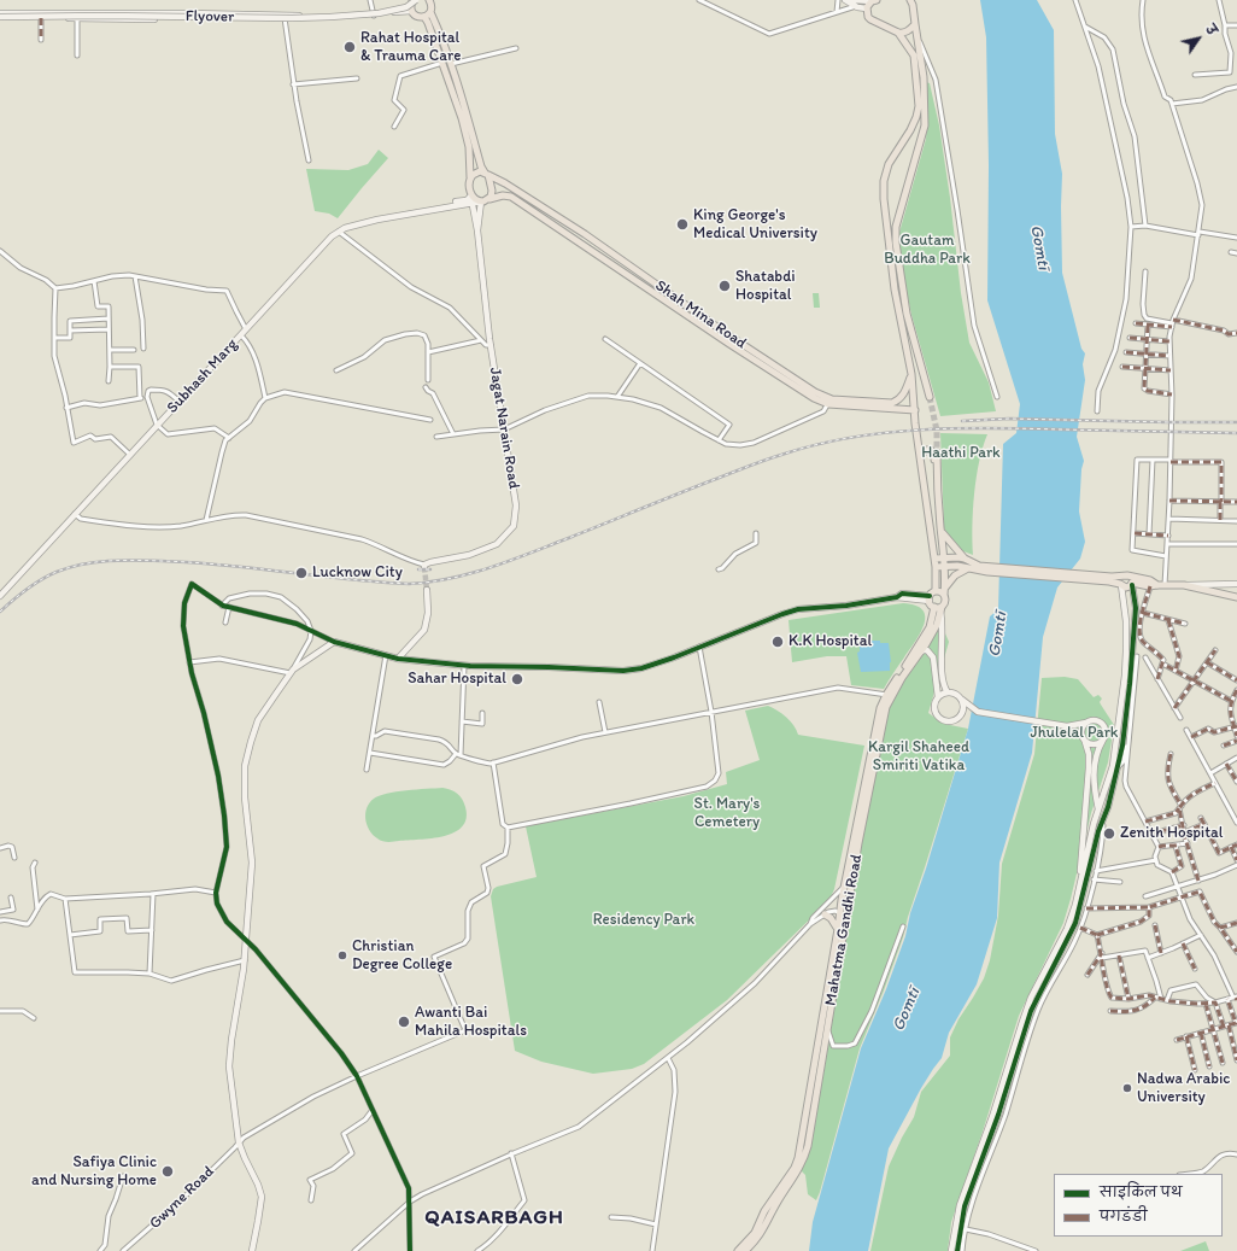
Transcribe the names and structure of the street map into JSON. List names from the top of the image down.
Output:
{
  "streets": {
    "main road": ["Shah Mina Road", "Mahatma Gandhi Road"],
    "street": [
      "Flyover",
      "Subhash Marg",
      "Jagat Narain Road",
      "Gwyne Road"
    ]
  },
  "crossings": [
    ["Shah Mina Road", "Subhash Marg"],
    ["Shah Mina Road", "Jagat Narain Road"],
    ["Subhash Marg", "Jagat Narain Road"]
  ],
  "districts": ["QAISARBAGH"],
  "water": ["Gomtī"],
  "parks": [
    "Gautam Buddha Park",
    "Haathi Park",
    "Jhulelal Park",
    "Kargil Shaheed Smiriti Vatika",
    "St. Mary's Cemetery",
    "Residency Park"
  ],
  "places": [
    "Rahat Hospital & Trauma Care",
    "King George's Medical University",
    "Shatabdi Hospital",
    "Lucknow City",
    "K.K Hospital",
    "Sahar Hospital",
    "Zenith Hospital",
    "Christian Degree College",
    "Awanti Bai Mahila Hospitals",
    "Nadwa Arabic University",
    "Safiya Clinic and Nursing Home"
  ],
  "legend": ["साइकिल पथ", "पगडंडी"],
  "north": "top right"
}
